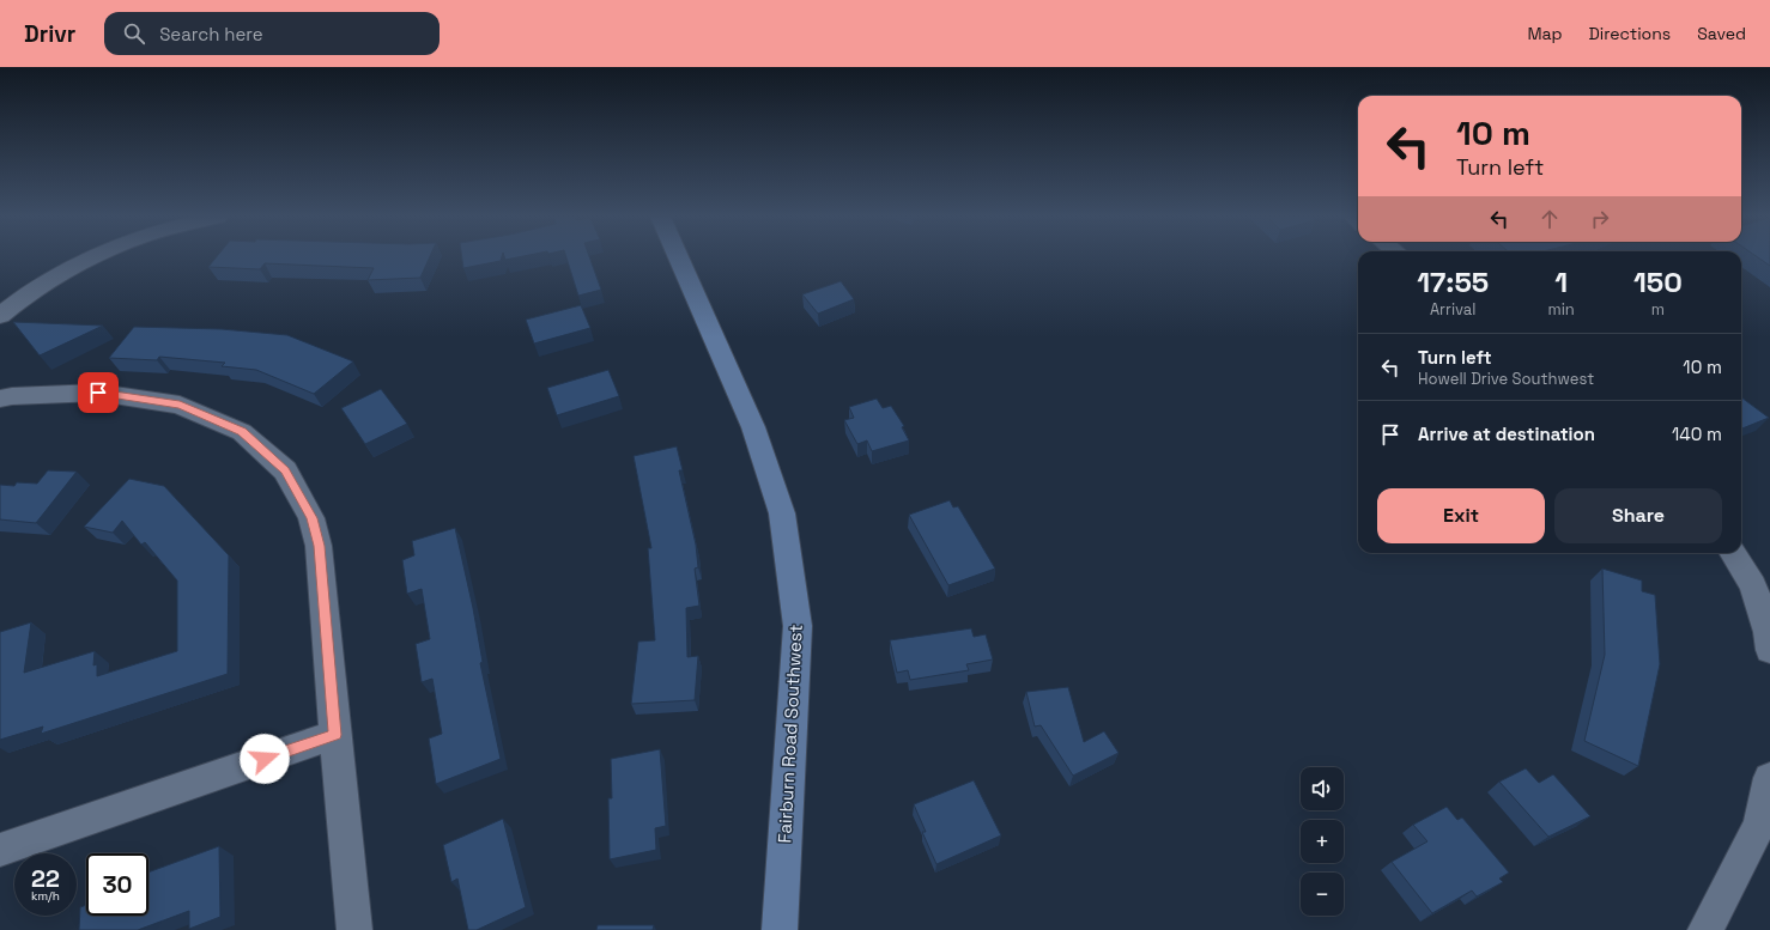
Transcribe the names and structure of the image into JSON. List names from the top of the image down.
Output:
{
  "streets": {
    "street": ["Fairburn Road Southwest"]
  },
  "page": {
    "header": "Drivr",
    "search": "Search here",
    "nav": ["Map", "Directions", "Saved"],
    "turn": ["10 m", "Turn left"],
    "eta": [
      "17:55",
      "Arrival",
      "1",
      "min",
      "150",
      "m"
    ],
    "list": [
      {
        "name": "Turn left",
        "note": "Howell Drive Southwest",
        "value": "10 m"
      },
      {
        "name": "Arrive at destination",
        "value": "140 m"
      }
    ],
    "buttons": ["Exit", "Share"],
    "map_buttons": ["+", "−"],
    "speed": "22 km/h",
    "limit": "30"
  }
}
